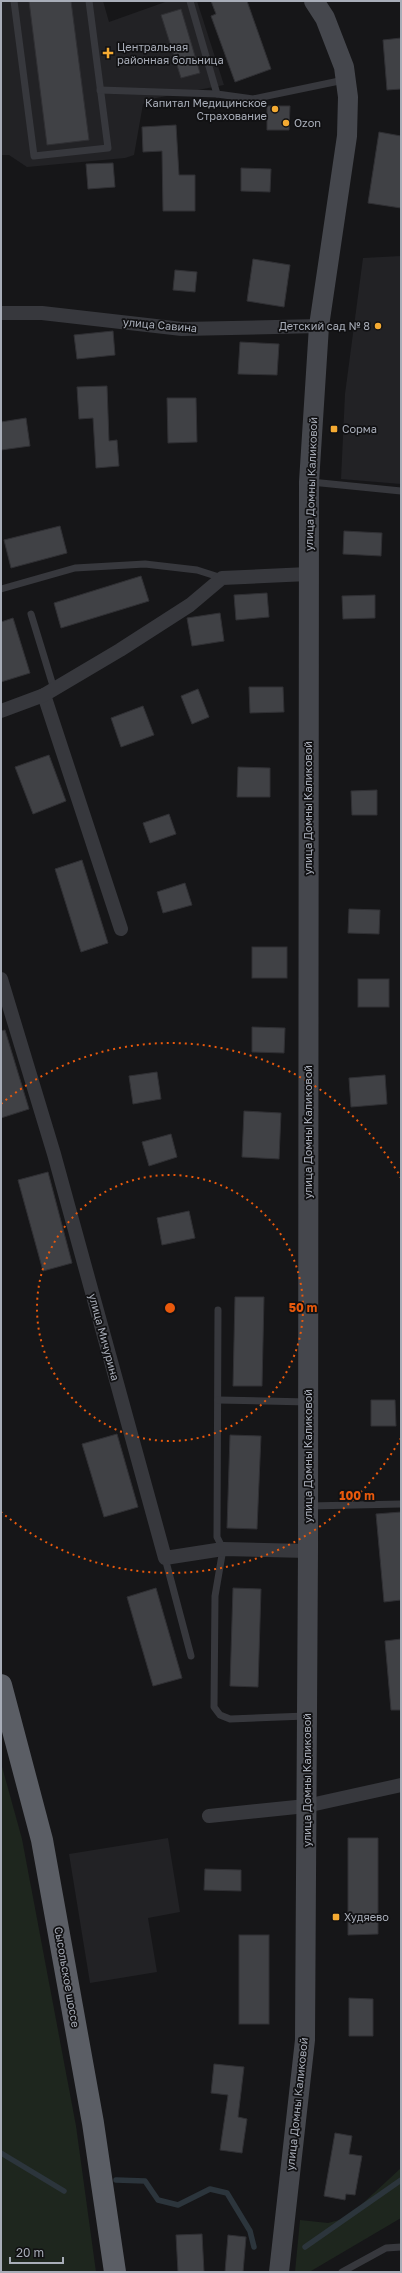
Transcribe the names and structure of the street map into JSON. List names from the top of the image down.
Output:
{
  "streets": {
    "highway": ["Сысольское шоссе"],
    "main road": ["улица Домны Каликовой"],
    "street": ["улица Савина", "улица Мичурина"]
  },
  "crossings": [
    ["улица Савина", "улица Домны Каликовой"]
  ],
  "places": {
    "health": ["Центральная районная больница"],
    "other": ["Капитал Медицинское Страхование", "Ozon", "Детский сад № 8"],
    "transit": ["Сорма", "Худяево"]
  },
  "scale_bar": "20 m",
  "rings": ["50 m", "100 m"]
}
